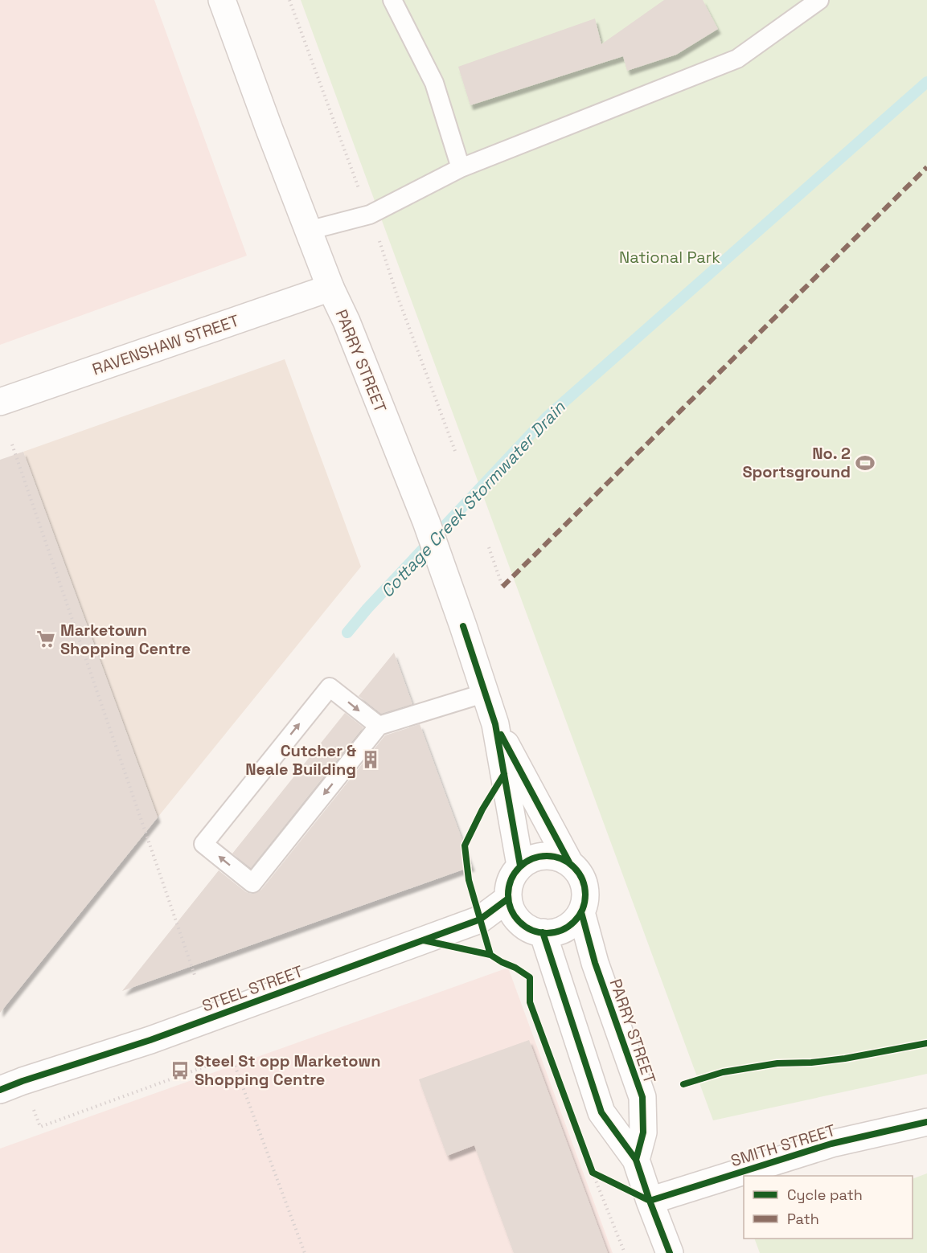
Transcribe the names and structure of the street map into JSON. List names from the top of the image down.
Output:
{
  "streets": {
    "street": [
      "RAVENSHAW STREET",
      "PARRY STREET",
      "STEEL STREET",
      "SMITH STREET"
    ]
  },
  "crossings": [
    ["RAVENSHAW STREET", "PARRY STREET"],
    ["PARRY STREET", "STEEL STREET"]
  ],
  "water": ["Cottage Creek Stormwater Drain"],
  "parks": ["National Park"],
  "places": {
    "sports": ["No. 2 Sportsground"],
    "supermarket": ["Marketown Shopping Centre"],
    "building": ["Cutcher & Neale Building"],
    "bus stop": ["Steel St opp Marketown Shopping Centre"]
  },
  "legend": ["Cycle path", "Path"]
}
